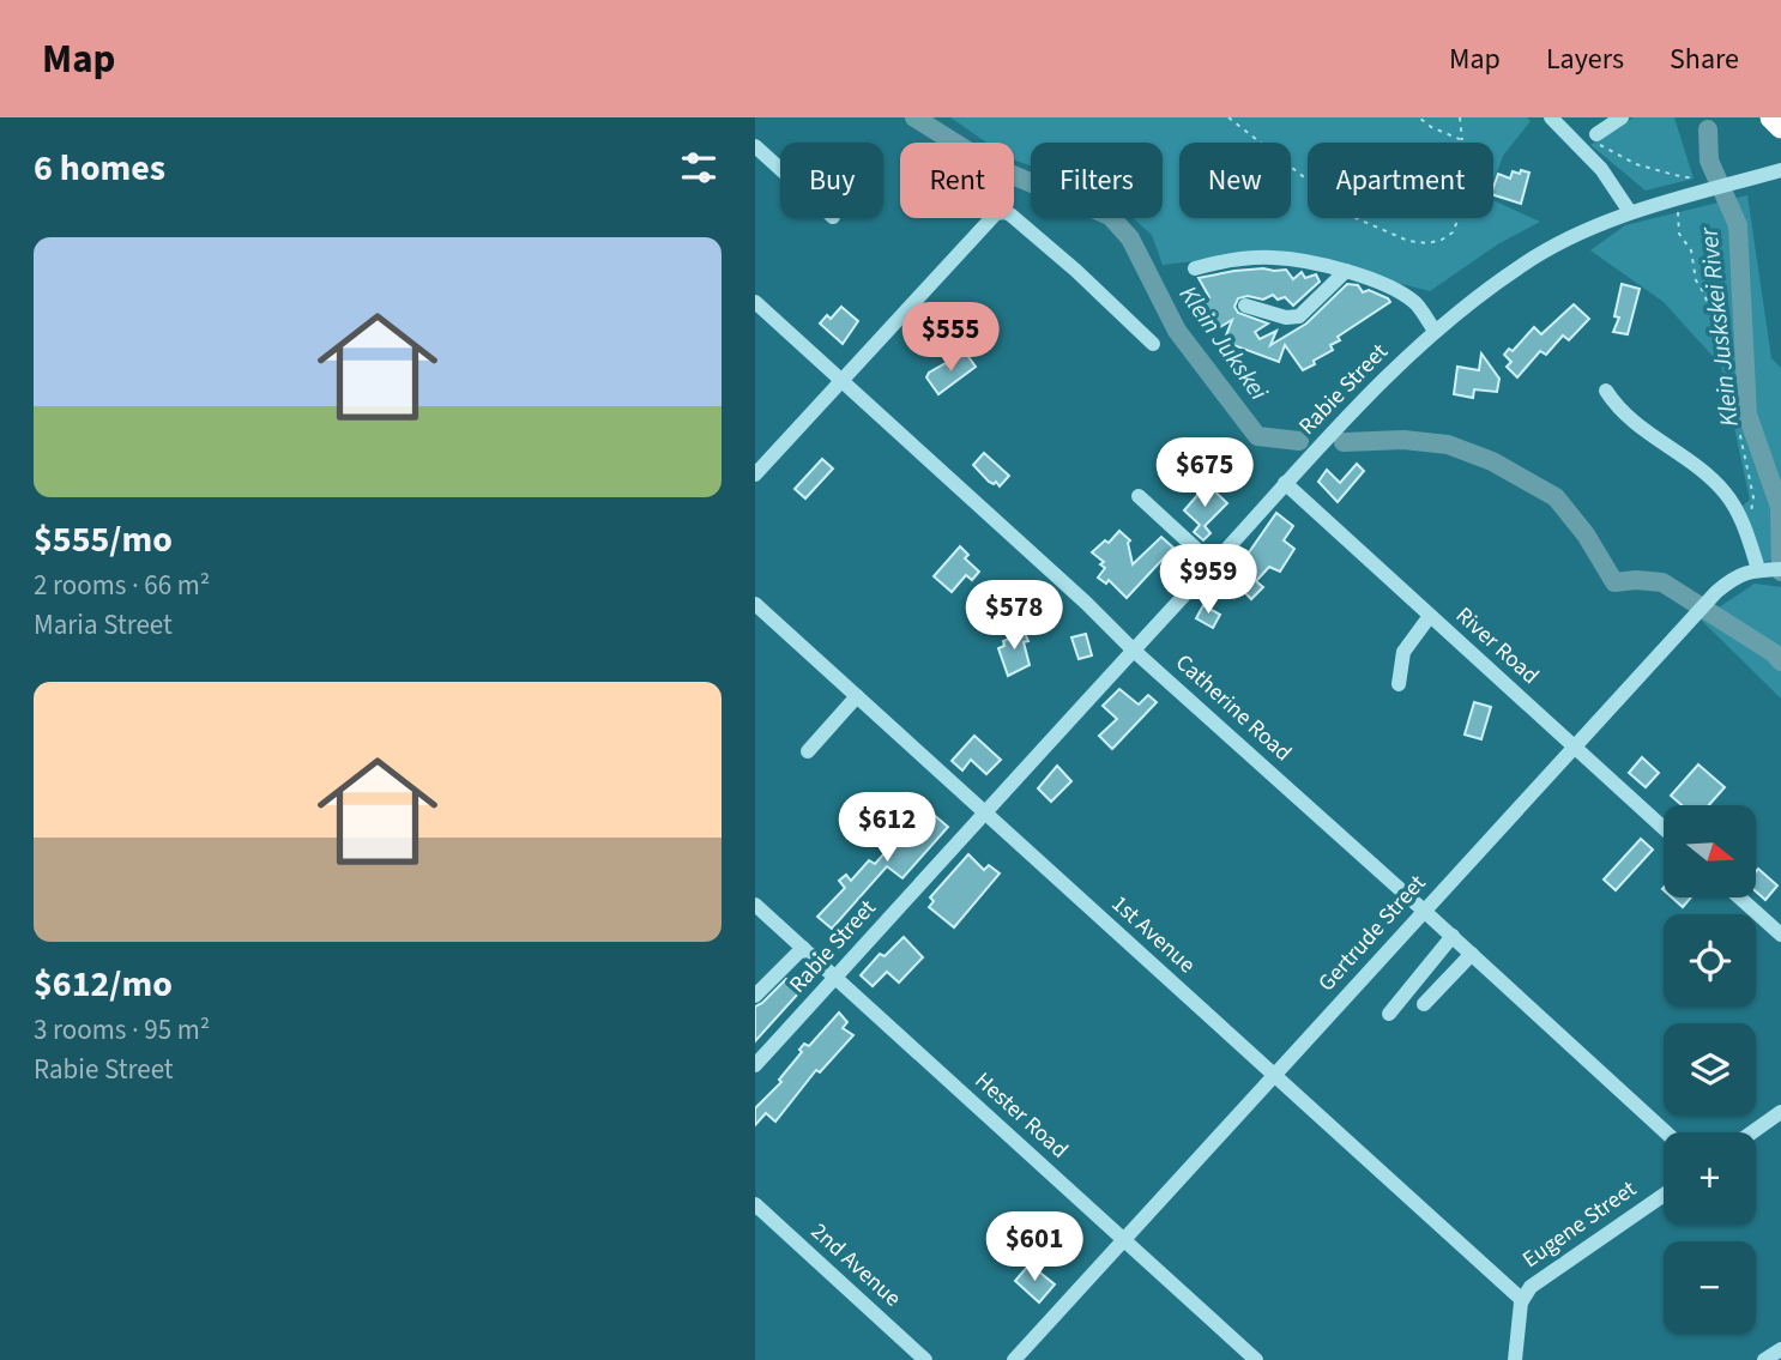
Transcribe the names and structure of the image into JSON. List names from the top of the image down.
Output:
{
  "streets": {
    "street": [
      "Rabie Street",
      "River Road",
      "Catherine Road",
      "Gertrude Street",
      "1st Avenue",
      "Hester Road",
      "Eugene Street",
      "2nd Avenue"
    ]
  },
  "crossings": [
    ["Rabie Street", "River Road"],
    ["Rabie Street", "Catherine Road"],
    ["Rabie Street", "1st Avenue"],
    ["Rabie Street", "Hester Road"],
    ["River Road", "Gertrude Street"],
    ["Catherine Road", "Gertrude Street"],
    ["Gertrude Street", "1st Avenue"],
    ["Gertrude Street", "Hester Road"],
    ["1st Avenue", "Eugene Street"]
  ],
  "water": ["Klein Juskskei River", "Klein Jukskei"],
  "north": "right",
  "page": {
    "header": "Map",
    "nav": ["Map", "Layers", "Share"],
    "heading": "6 homes",
    "chip": [
      "Buy",
      "Rent",
      "Filters",
      "New",
      "Apartment"
    ],
    "list": [
      {
        "name": "$555/mo",
        "note": "2 rooms · 66 m² · Maria Street"
      },
      {
        "name": "$612/mo",
        "note": "3 rooms · 95 m² · Rabie Street"
      }
    ],
    "price": [
      "$555",
      "$675",
      "$959",
      "$578",
      "$612",
      "$601"
    ],
    "map_buttons": ["+", "−"]
  }
}
